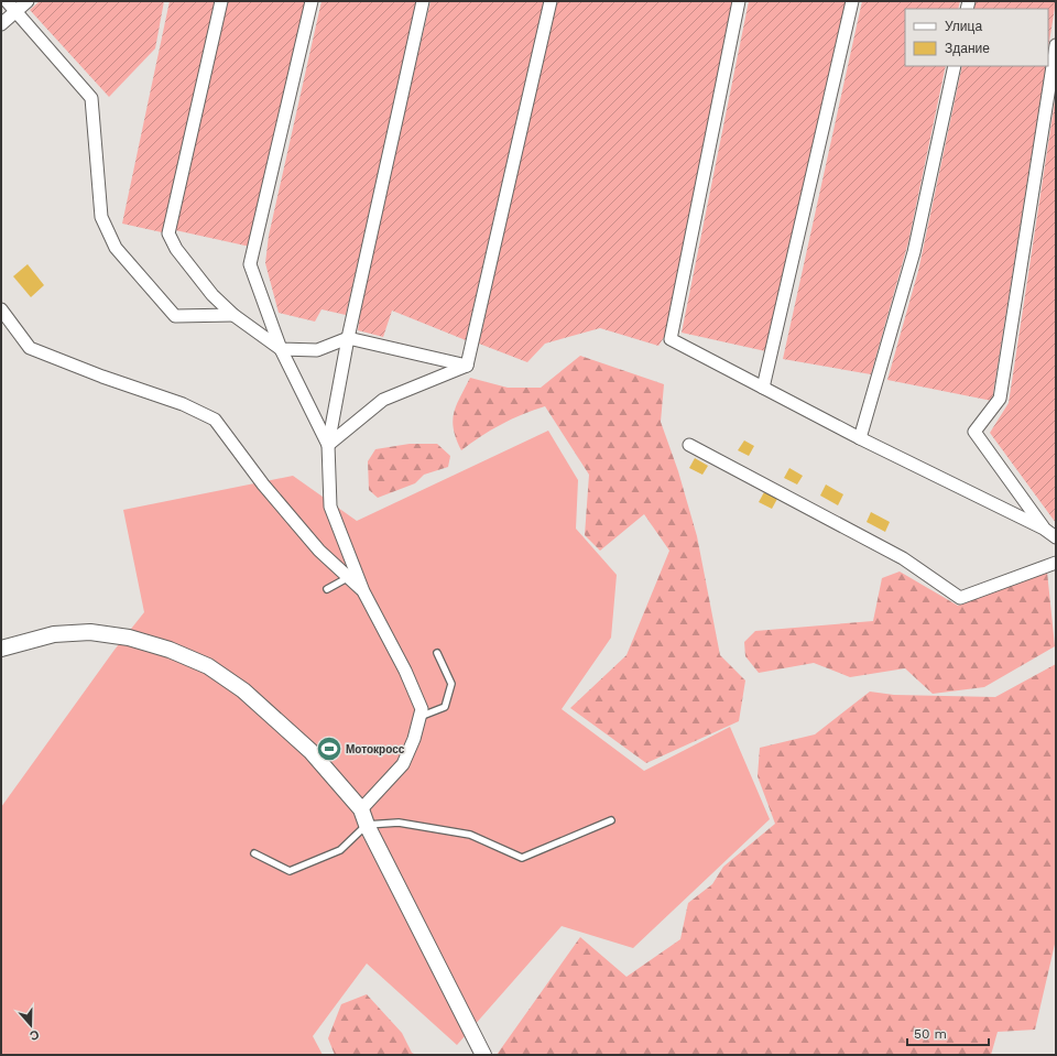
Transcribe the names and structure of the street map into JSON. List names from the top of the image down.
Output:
{
  "places": {
    "sports": ["Мотокросс"]
  },
  "legend": ["Улица", "Здание"],
  "scale_bar": "50 m",
  "north": "bottom"
}
